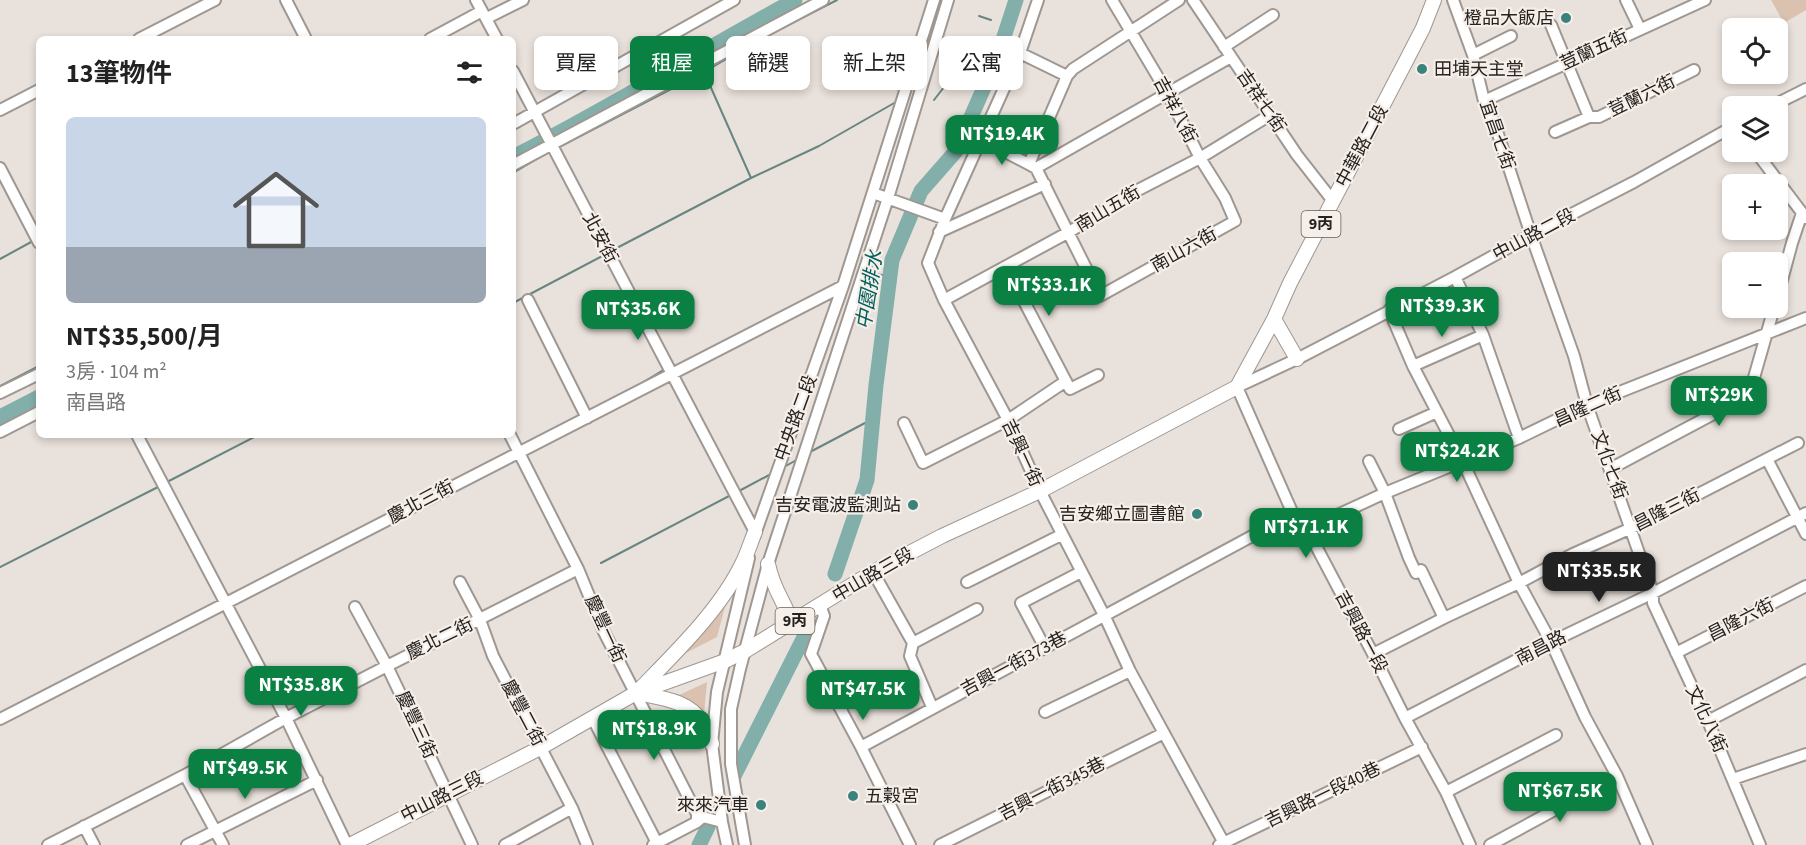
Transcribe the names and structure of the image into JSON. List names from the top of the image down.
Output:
{
  "streets": {
    "main road": ["中華路二段", "9丙", "中山路三段"],
    "street": [
      "荳蘭五街",
      "荳蘭六街",
      "吉祥七街",
      "吉祥八街",
      "宜昌七街",
      "南山五街",
      "中山路二段",
      "北安街",
      "南山六街",
      "昌隆二街",
      "中央路二段",
      "吉興一街",
      "文化七街",
      "慶北三街",
      "昌隆三街",
      "昌隆六街",
      "慶豐一街",
      "吉興路一段",
      "慶北二街",
      "南昌路",
      "吉興一街373巷",
      "慶豐二街",
      "文化八街",
      "慶豐三街",
      "吉興一街345巷",
      "吉興路一段40巷"
    ]
  },
  "crossings": [
    ["荳蘭五街", "宜昌七街"],
    ["吉祥七街", "中華路二段"],
    ["吉祥七街", "南山五街"],
    ["吉祥八街", "南山五街"],
    ["吉祥八街", "南山六街"],
    ["宜昌七街", "中山路二段"],
    ["宜昌七街", "文化七街"],
    ["中華路二段", "中山路二段"],
    ["中華路二段", "中山路三段"],
    ["中華路二段", "吉興路一段"],
    ["南山五街", "南山六街"],
    ["南山五街", "吉興一街"],
    ["中山路二段", "文化七街"],
    ["中山路二段", "中山路三段"],
    ["中山路二段", "吉興路一段"],
    ["北安街", "中央路二段"],
    ["北安街", "慶北三街"],
    ["昌隆二街", "文化七街"],
    ["昌隆二街", "吉興路一段"],
    ["中央路二段", "慶北三街"],
    ["中央路二段", "中山路三段"],
    ["吉興一街", "中山路三段"],
    ["吉興一街", "吉興一街373巷"],
    ["吉興一街", "吉興一街345巷"],
    ["吉興一街", "吉興路一段40巷"],
    ["文化七街", "昌隆三街"],
    ["文化七街", "南昌路"],
    ["文化七街", "文化八街"],
    ["慶北三街", "慶豐一街"],
    ["昌隆三街", "吉興路一段"],
    ["中山路三段", "慶豐一街"],
    ["中山路三段", "吉興路一段"],
    ["中山路三段", "慶豐二街"],
    ["中山路三段", "慶豐三街"],
    ["昌隆六街", "文化八街"],
    ["慶豐一街", "慶北二街"],
    ["吉興路一段", "南昌路"],
    ["吉興路一段", "吉興一街373巷"],
    ["吉興路一段", "吉興路一段40巷"],
    ["慶北二街", "慶豐二街"],
    ["慶北二街", "慶豐三街"],
    ["南昌路", "文化八街"]
  ],
  "water": ["中園排水"],
  "places": [
    "橙品大飯店",
    "田埔天主堂",
    "吉安電波監測站",
    "吉安鄉立圖書館",
    "五榖宮",
    "來來汽車"
  ],
  "page": {
    "map_buttons": ["+", "−"],
    "chip": [
      "買屋",
      "租屋",
      "篩選",
      "新上架",
      "公寓"
    ],
    "heading": "13筆物件",
    "list": [
      {
        "name": "NT$35,500/月",
        "note": "3房 · 104 m² · 南昌路"
      }
    ],
    "price": [
      "NT$19.4K",
      "NT$33.1K",
      "NT$39.3K",
      "NT$35.6K",
      "NT$29K",
      "NT$24.2K",
      "NT$71.1K",
      "NT$35.5K",
      "NT$35.8K",
      "NT$47.5K",
      "NT$18.9K",
      "NT$49.5K",
      "NT$67.5K"
    ]
  }
}
